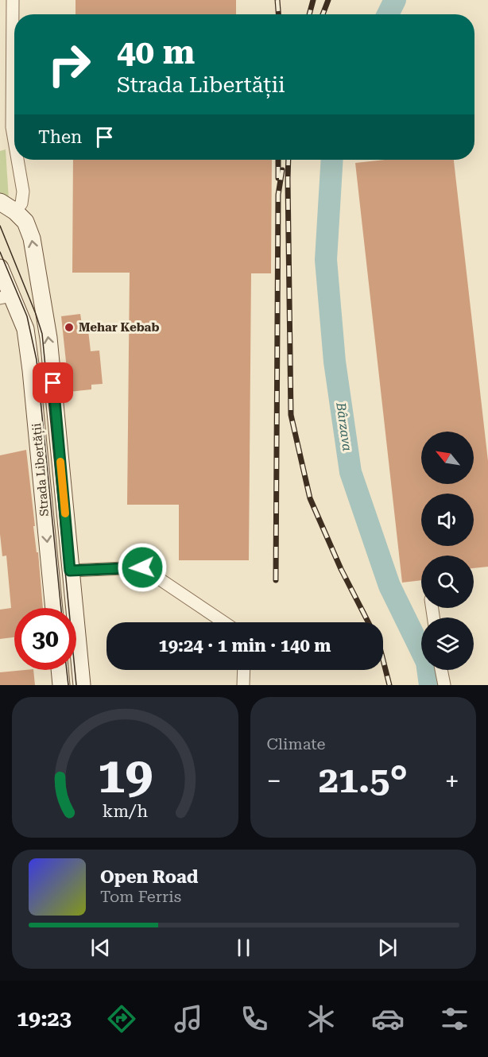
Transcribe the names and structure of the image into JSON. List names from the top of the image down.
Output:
{
  "streets": {
    "main road": ["Strada Libertății"]
  },
  "water": ["Bârzava"],
  "places": ["Mehar Kebab"],
  "north": "top left",
  "page": {
    "turn": ["40 m", "Strada Libertății"],
    "then": "Then",
    "limit": "30",
    "trip": "19:24 · 1 min · 140 m",
    "tile": "Climate",
    "heat": ["−", "21.5°", "+"],
    "song": ["Open Road", "Tom Ferris"],
    "tabs": "19:23",
    "gauge": ["19", "km/h"]
  }
}
